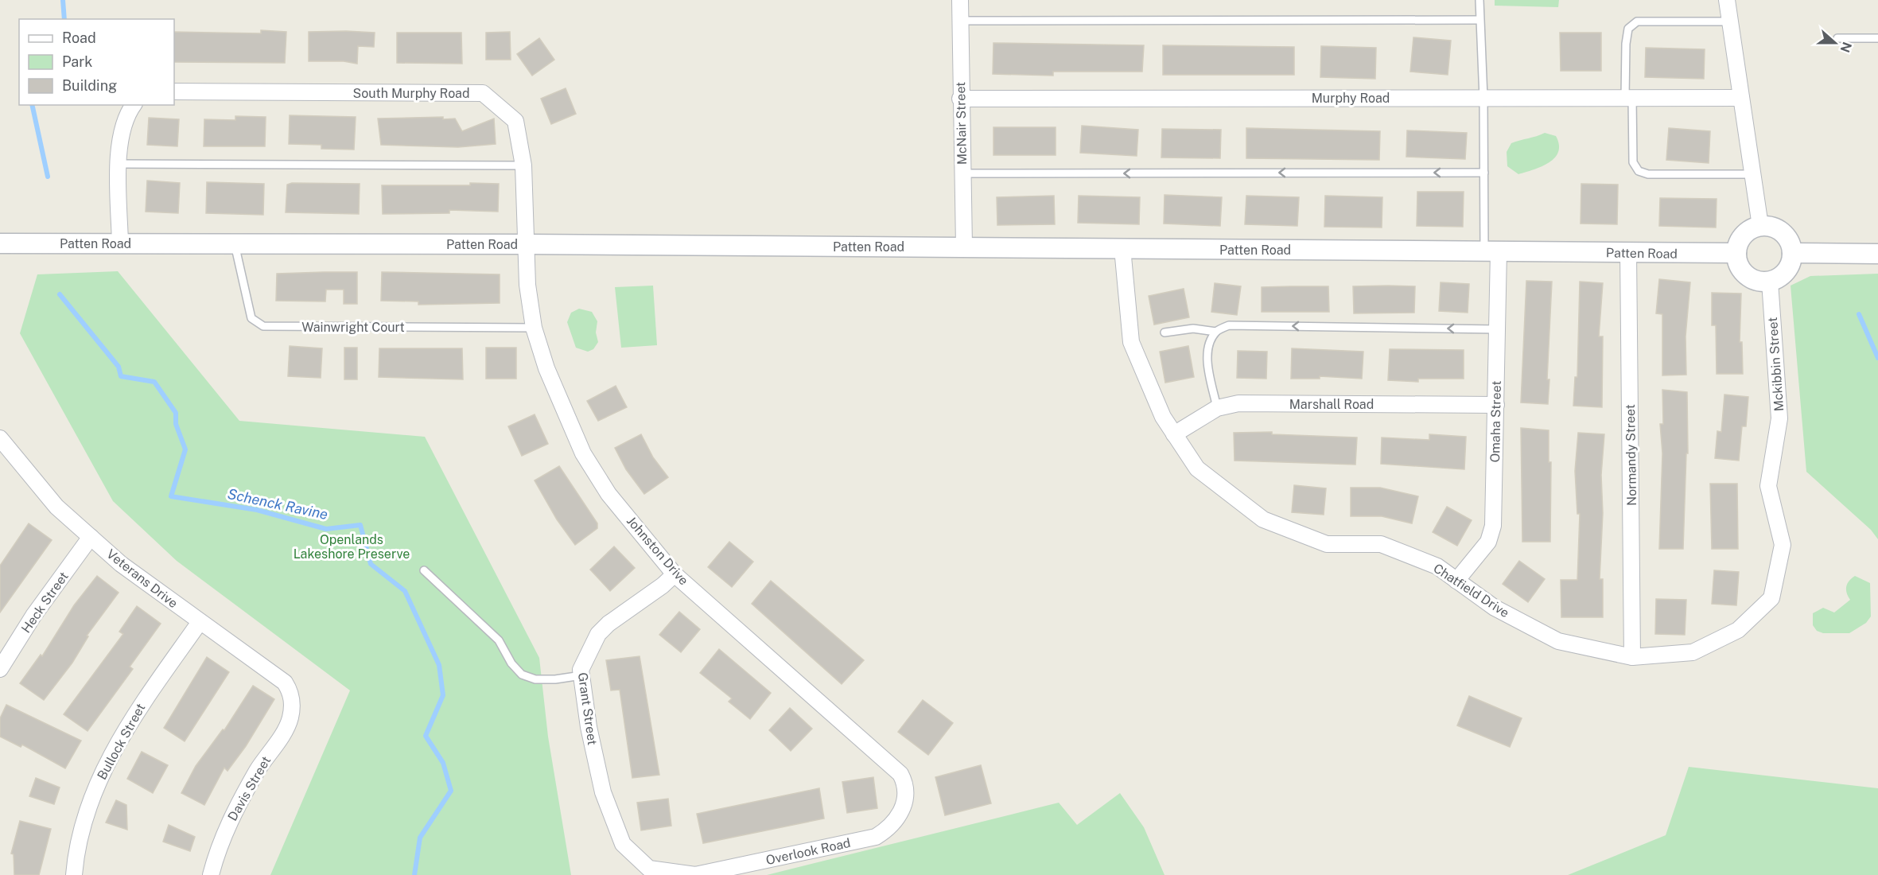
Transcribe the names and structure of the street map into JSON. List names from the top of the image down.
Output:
{
  "streets": {
    "street": [
      "South Murphy Road",
      "Murphy Road",
      "McNair Street",
      "Patten Road",
      "Mckibbin Street",
      "Marshall Road",
      "Omaha Street",
      "Normandy Street",
      "Johnston Drive",
      "Veterans Drive",
      "Chatfield Drive",
      "Heck Street",
      "Grant Street",
      "Bullock Street",
      "Davis Street",
      "Overlook Road"
    ],
    "lane": ["Wainwright Court"]
  },
  "crossings": [
    ["South Murphy Road", "Patten Road"],
    ["South Murphy Road", "Johnston Drive"],
    ["Murphy Road", "McNair Street"],
    ["McNair Street", "Patten Road"],
    ["Patten Road", "Wainwright Court"],
    ["Patten Road", "Mckibbin Street"],
    ["Patten Road", "Omaha Street"],
    ["Patten Road", "Normandy Street"],
    ["Patten Road", "Johnston Drive"],
    ["Patten Road", "Chatfield Drive"],
    ["Wainwright Court", "Johnston Drive"],
    ["Mckibbin Street", "Chatfield Drive"],
    ["Marshall Road", "Omaha Street"],
    ["Marshall Road", "Chatfield Drive"],
    ["Omaha Street", "Chatfield Drive"],
    ["Normandy Street", "Chatfield Drive"],
    ["Johnston Drive", "Grant Street"],
    ["Johnston Drive", "Overlook Road"],
    ["Veterans Drive", "Heck Street"],
    ["Veterans Drive", "Bullock Street"],
    ["Veterans Drive", "Davis Street"],
    ["Grant Street", "Overlook Road"]
  ],
  "water": ["Schenck Ravine"],
  "parks": ["Openlands Lakeshore Preserve"],
  "legend": ["Road", "Park", "Building"],
  "north": "right"
}
